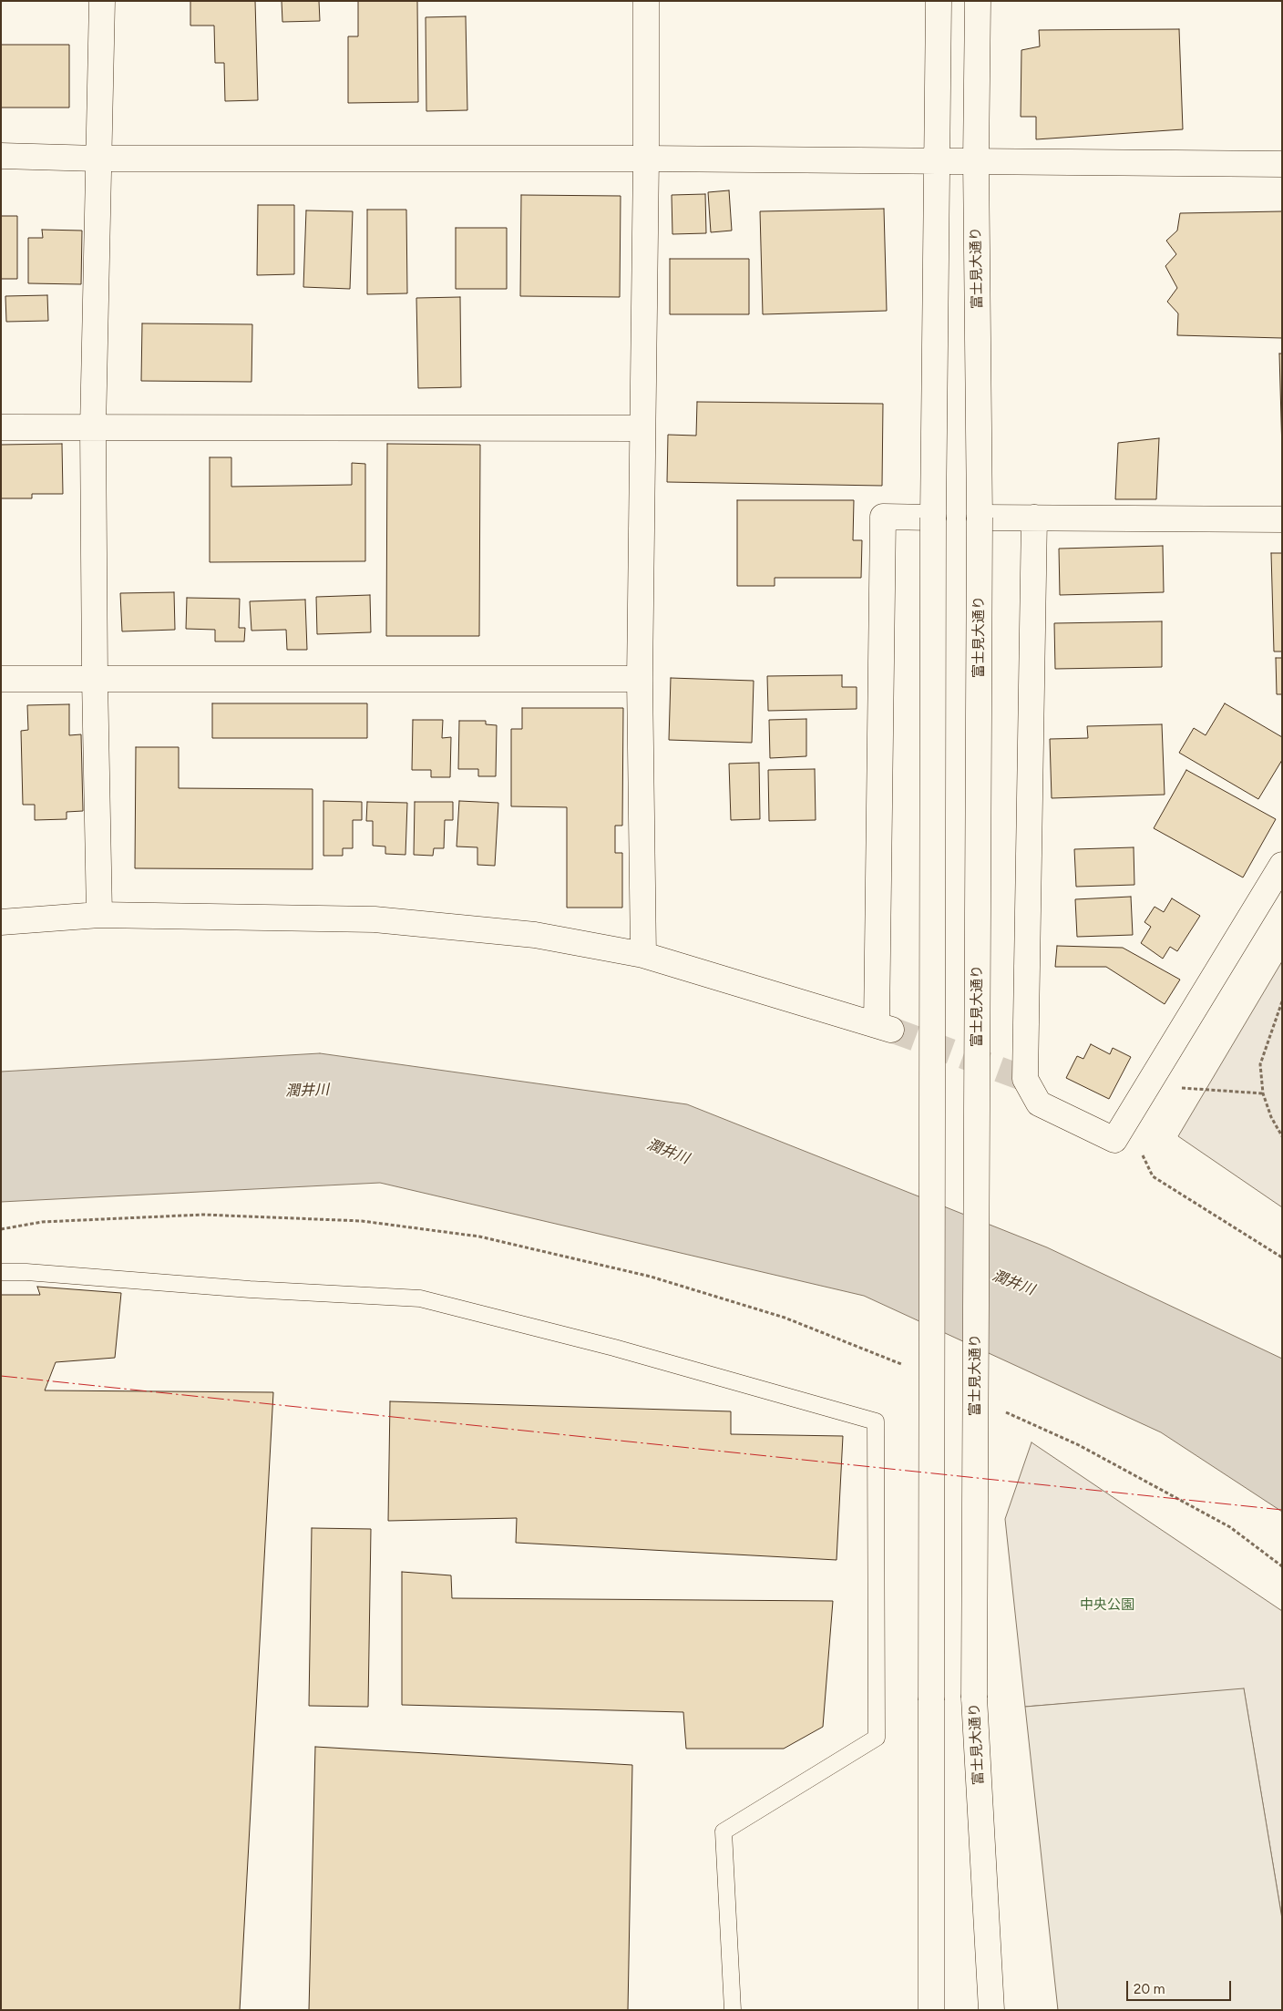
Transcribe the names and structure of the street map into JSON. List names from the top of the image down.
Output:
{
  "streets": {
    "street": ["富士見大通り"]
  },
  "water": ["潤井川"],
  "parks": ["中央公園"],
  "scale_bar": "20 m"
}
